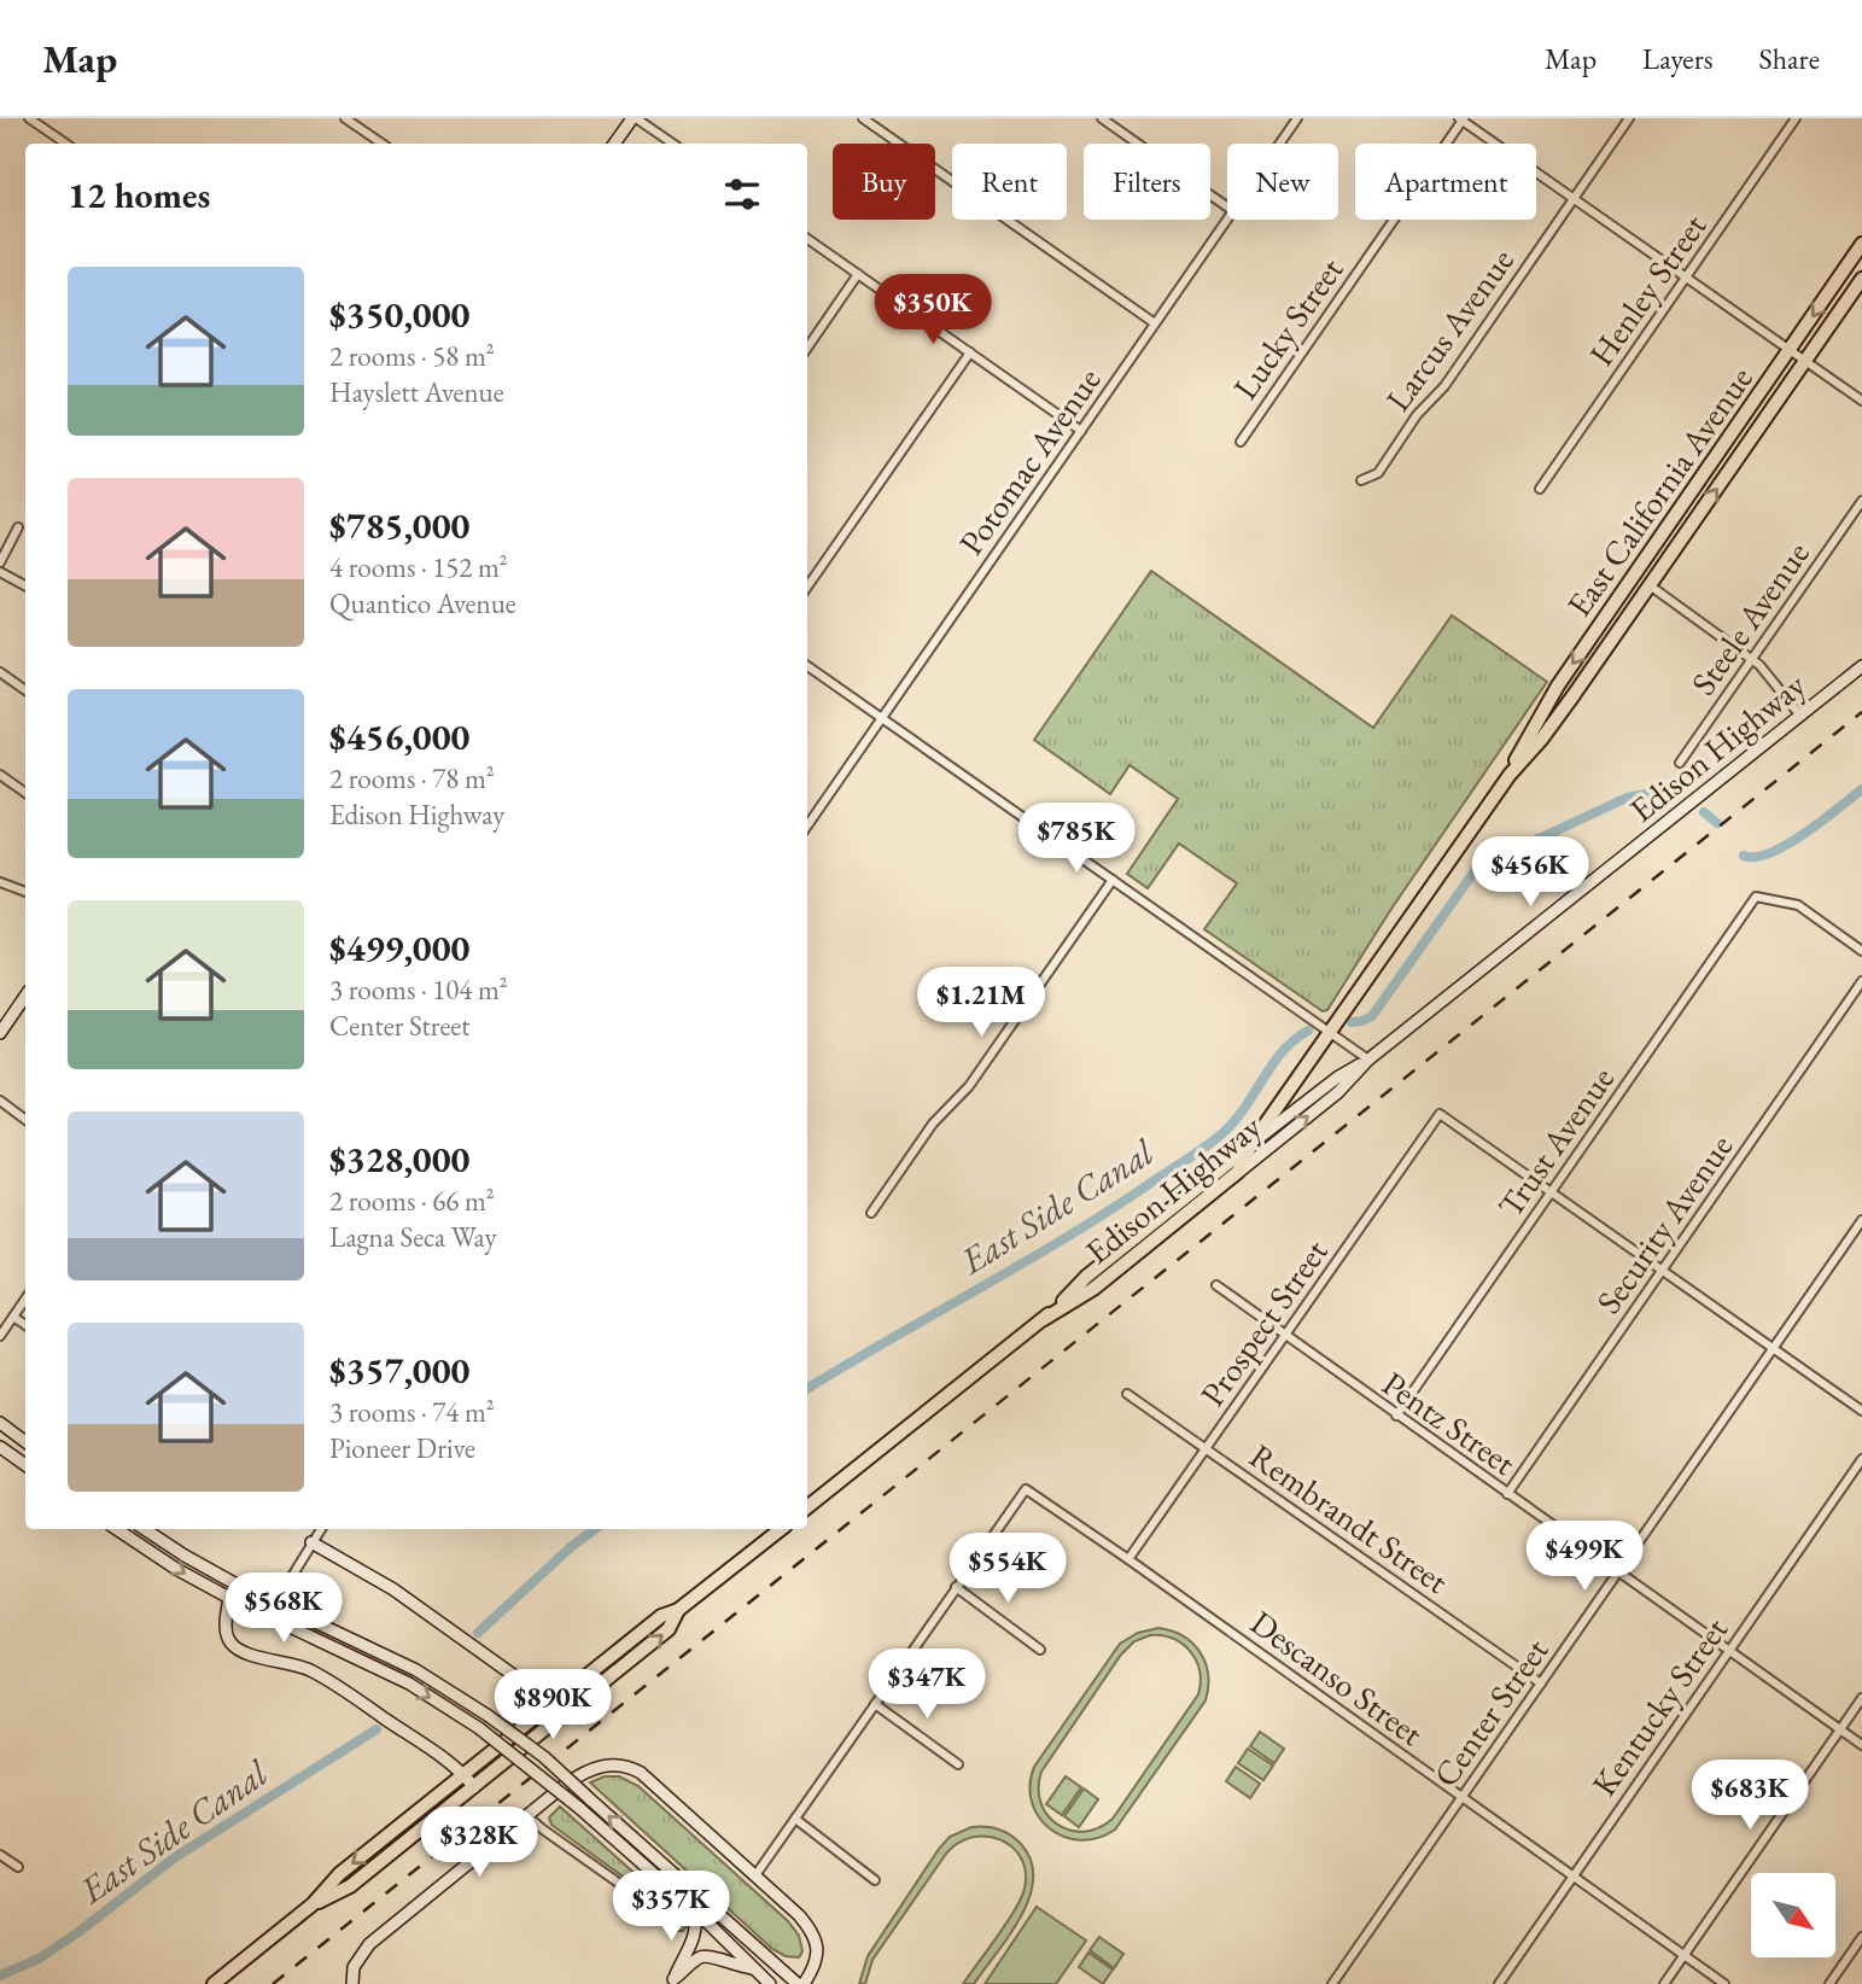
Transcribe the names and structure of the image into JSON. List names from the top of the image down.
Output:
{
  "streets": {
    "main road": ["East California Avenue", "Edison Highway"],
    "street": [
      "Henley Street",
      "Lucky Street",
      "Larcus Avenue",
      "Potomac Avenue",
      "Steele Avenue",
      "Trust Avenue",
      "Security Avenue",
      "Prospect Street",
      "Pentz Street",
      "Rembrandt Street",
      "Descanso Street",
      "Kentucky Street",
      "Center Street"
    ]
  },
  "crossings": [
    ["East California Avenue", "Edison Highway"],
    ["Trust Avenue", "Prospect Street"],
    ["Trust Avenue", "Pentz Street"],
    ["Security Avenue", "Pentz Street"],
    ["Prospect Street", "Pentz Street"],
    ["Prospect Street", "Rembrandt Street"],
    ["Prospect Street", "Descanso Street"],
    ["Pentz Street", "Kentucky Street"],
    ["Pentz Street", "Center Street"],
    ["Rembrandt Street", "Center Street"],
    ["Descanso Street", "Kentucky Street"],
    ["Descanso Street", "Center Street"]
  ],
  "water": ["East Side Canal"],
  "north": "bottom right",
  "page": {
    "header": "Map",
    "nav": ["Map", "Layers", "Share"],
    "chip": [
      "Buy",
      "Rent",
      "Filters",
      "New",
      "Apartment"
    ],
    "heading": "12 homes",
    "list": [
      {
        "name": "$350,000",
        "note": "2 rooms · 58 m² · Hayslett Avenue"
      },
      {
        "name": "$785,000",
        "note": "4 rooms · 152 m² · Quantico Avenue"
      },
      {
        "name": "$456,000",
        "note": "2 rooms · 78 m² · Edison Highway"
      },
      {
        "name": "$499,000",
        "note": "3 rooms · 104 m² · Center Street"
      },
      {
        "name": "$328,000",
        "note": "2 rooms · 66 m² · Lagna Seca Way"
      },
      {
        "name": "$357,000",
        "note": "3 rooms · 74 m² · Pioneer Drive"
      }
    ],
    "price": [
      "$350K",
      "$785K",
      "$456K",
      "$1.21M",
      "$499K",
      "$554K",
      "$568K",
      "$347K",
      "$890K",
      "$683K",
      "$328K",
      "$357K"
    ]
  }
}
